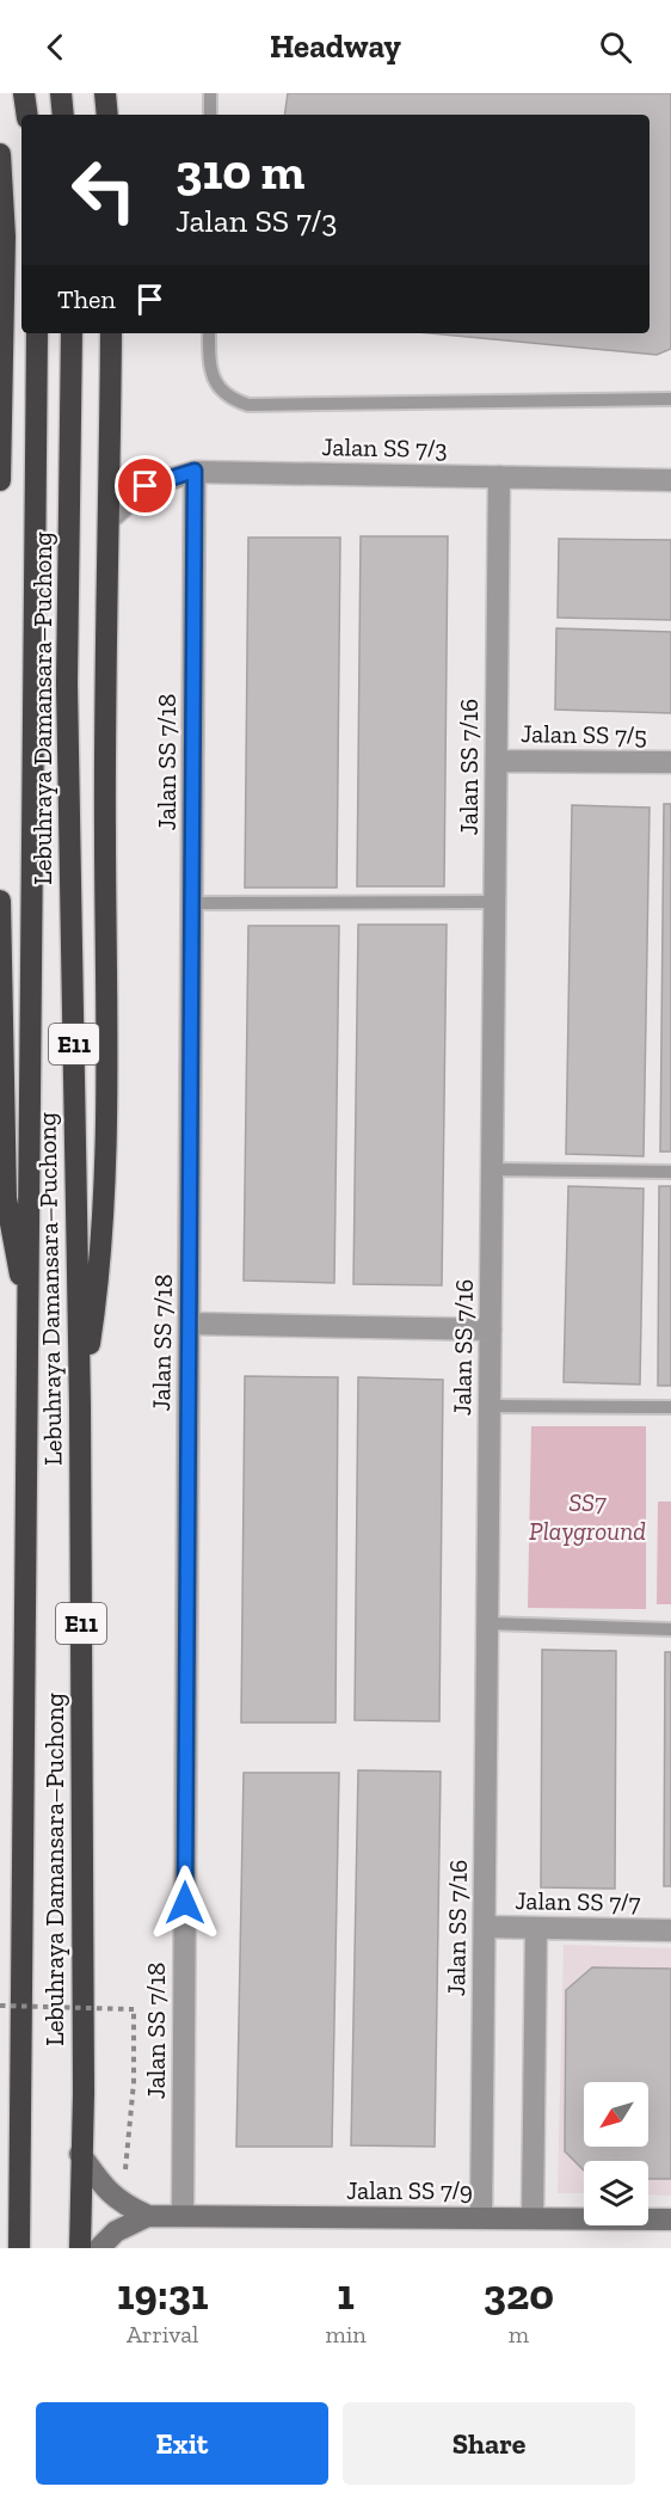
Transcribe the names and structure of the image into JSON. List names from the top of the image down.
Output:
{
  "streets": {
    "highway": ["Lebuhraya Damansara–Puchong", "E11"],
    "street": [
      "Jalan SS 7/3",
      "Jalan SS 7/5",
      "Jalan SS 7/18",
      "Jalan SS 7/16",
      "Jalan SS 7/7",
      "Jalan SS 7/9"
    ]
  },
  "crossings": [
    ["Jalan SS 7/3", "Jalan SS 7/18"],
    ["Jalan SS 7/3", "Jalan SS 7/16"],
    ["Lebuhraya Damansara–Puchong", "Jalan SS 7/9"],
    ["Jalan SS 7/5", "Jalan SS 7/16"],
    ["Jalan SS 7/18", "Jalan SS 7/9"],
    ["Jalan SS 7/16", "Jalan SS 7/7"],
    ["Jalan SS 7/16", "Jalan SS 7/9"]
  ],
  "parks": ["SS7 Playground"],
  "north": "bottom left",
  "page": {
    "header": "Headway",
    "turn": ["310 m", "Jalan SS 7/3"],
    "then": "Then",
    "eta": [
      "19:31",
      "Arrival",
      "1",
      "min",
      "320",
      "m"
    ],
    "buttons": ["Exit", "Share"]
  }
}
